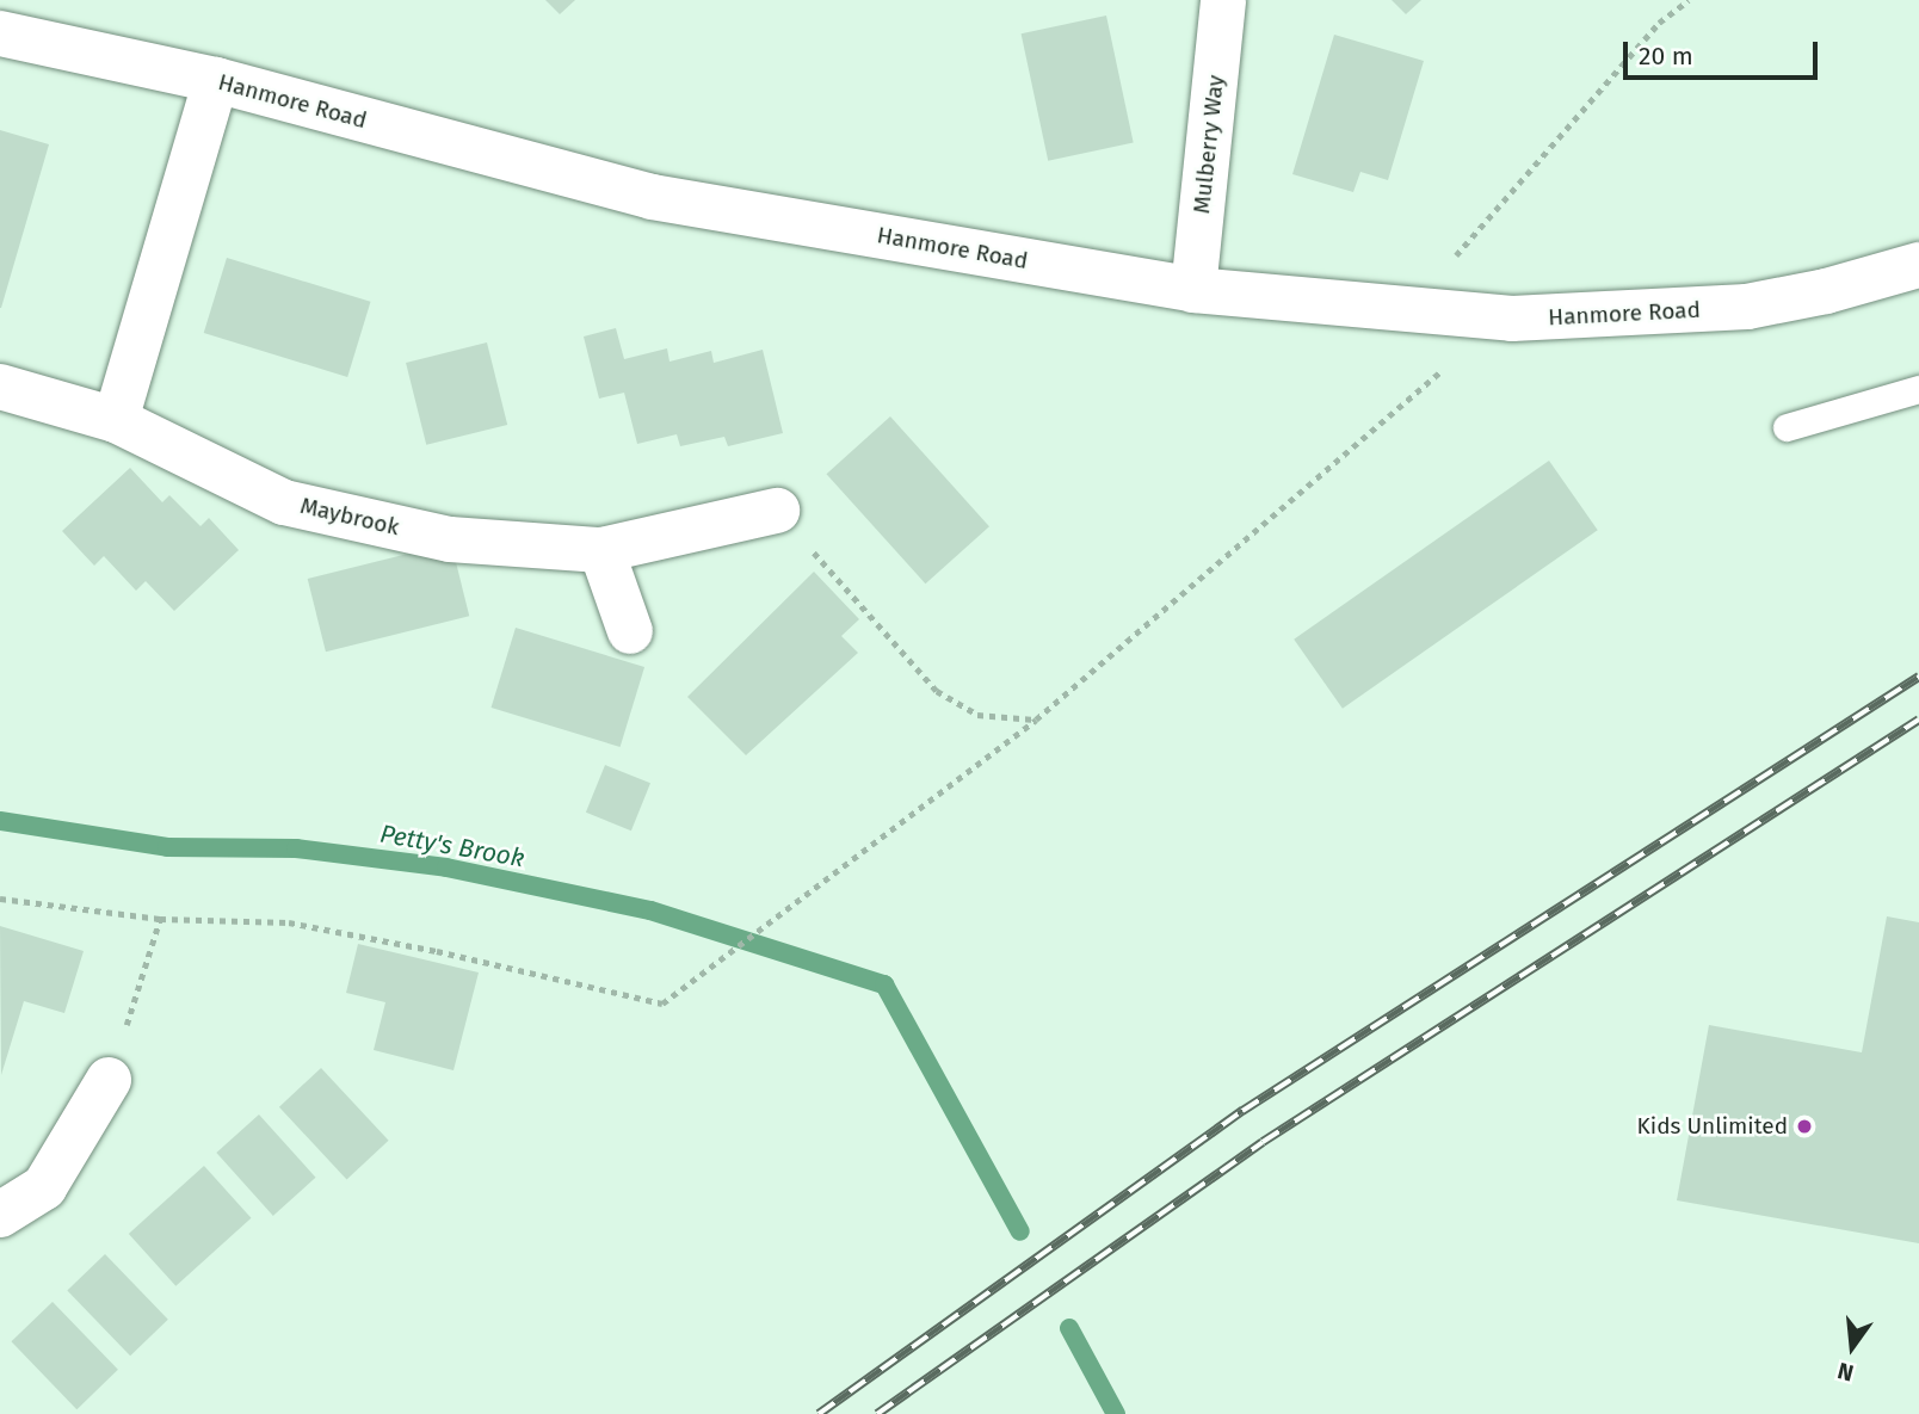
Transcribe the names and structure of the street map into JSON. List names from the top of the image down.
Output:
{
  "streets": {
    "street": ["Hanmore Road", "Mulberry Way", "Maybrook"]
  },
  "crossings": [
    ["Hanmore Road", "Mulberry Way"]
  ],
  "water": ["Petty's Brook"],
  "places": ["Kids Unlimited"],
  "scale_bar": "20 m",
  "north": "bottom"
}
